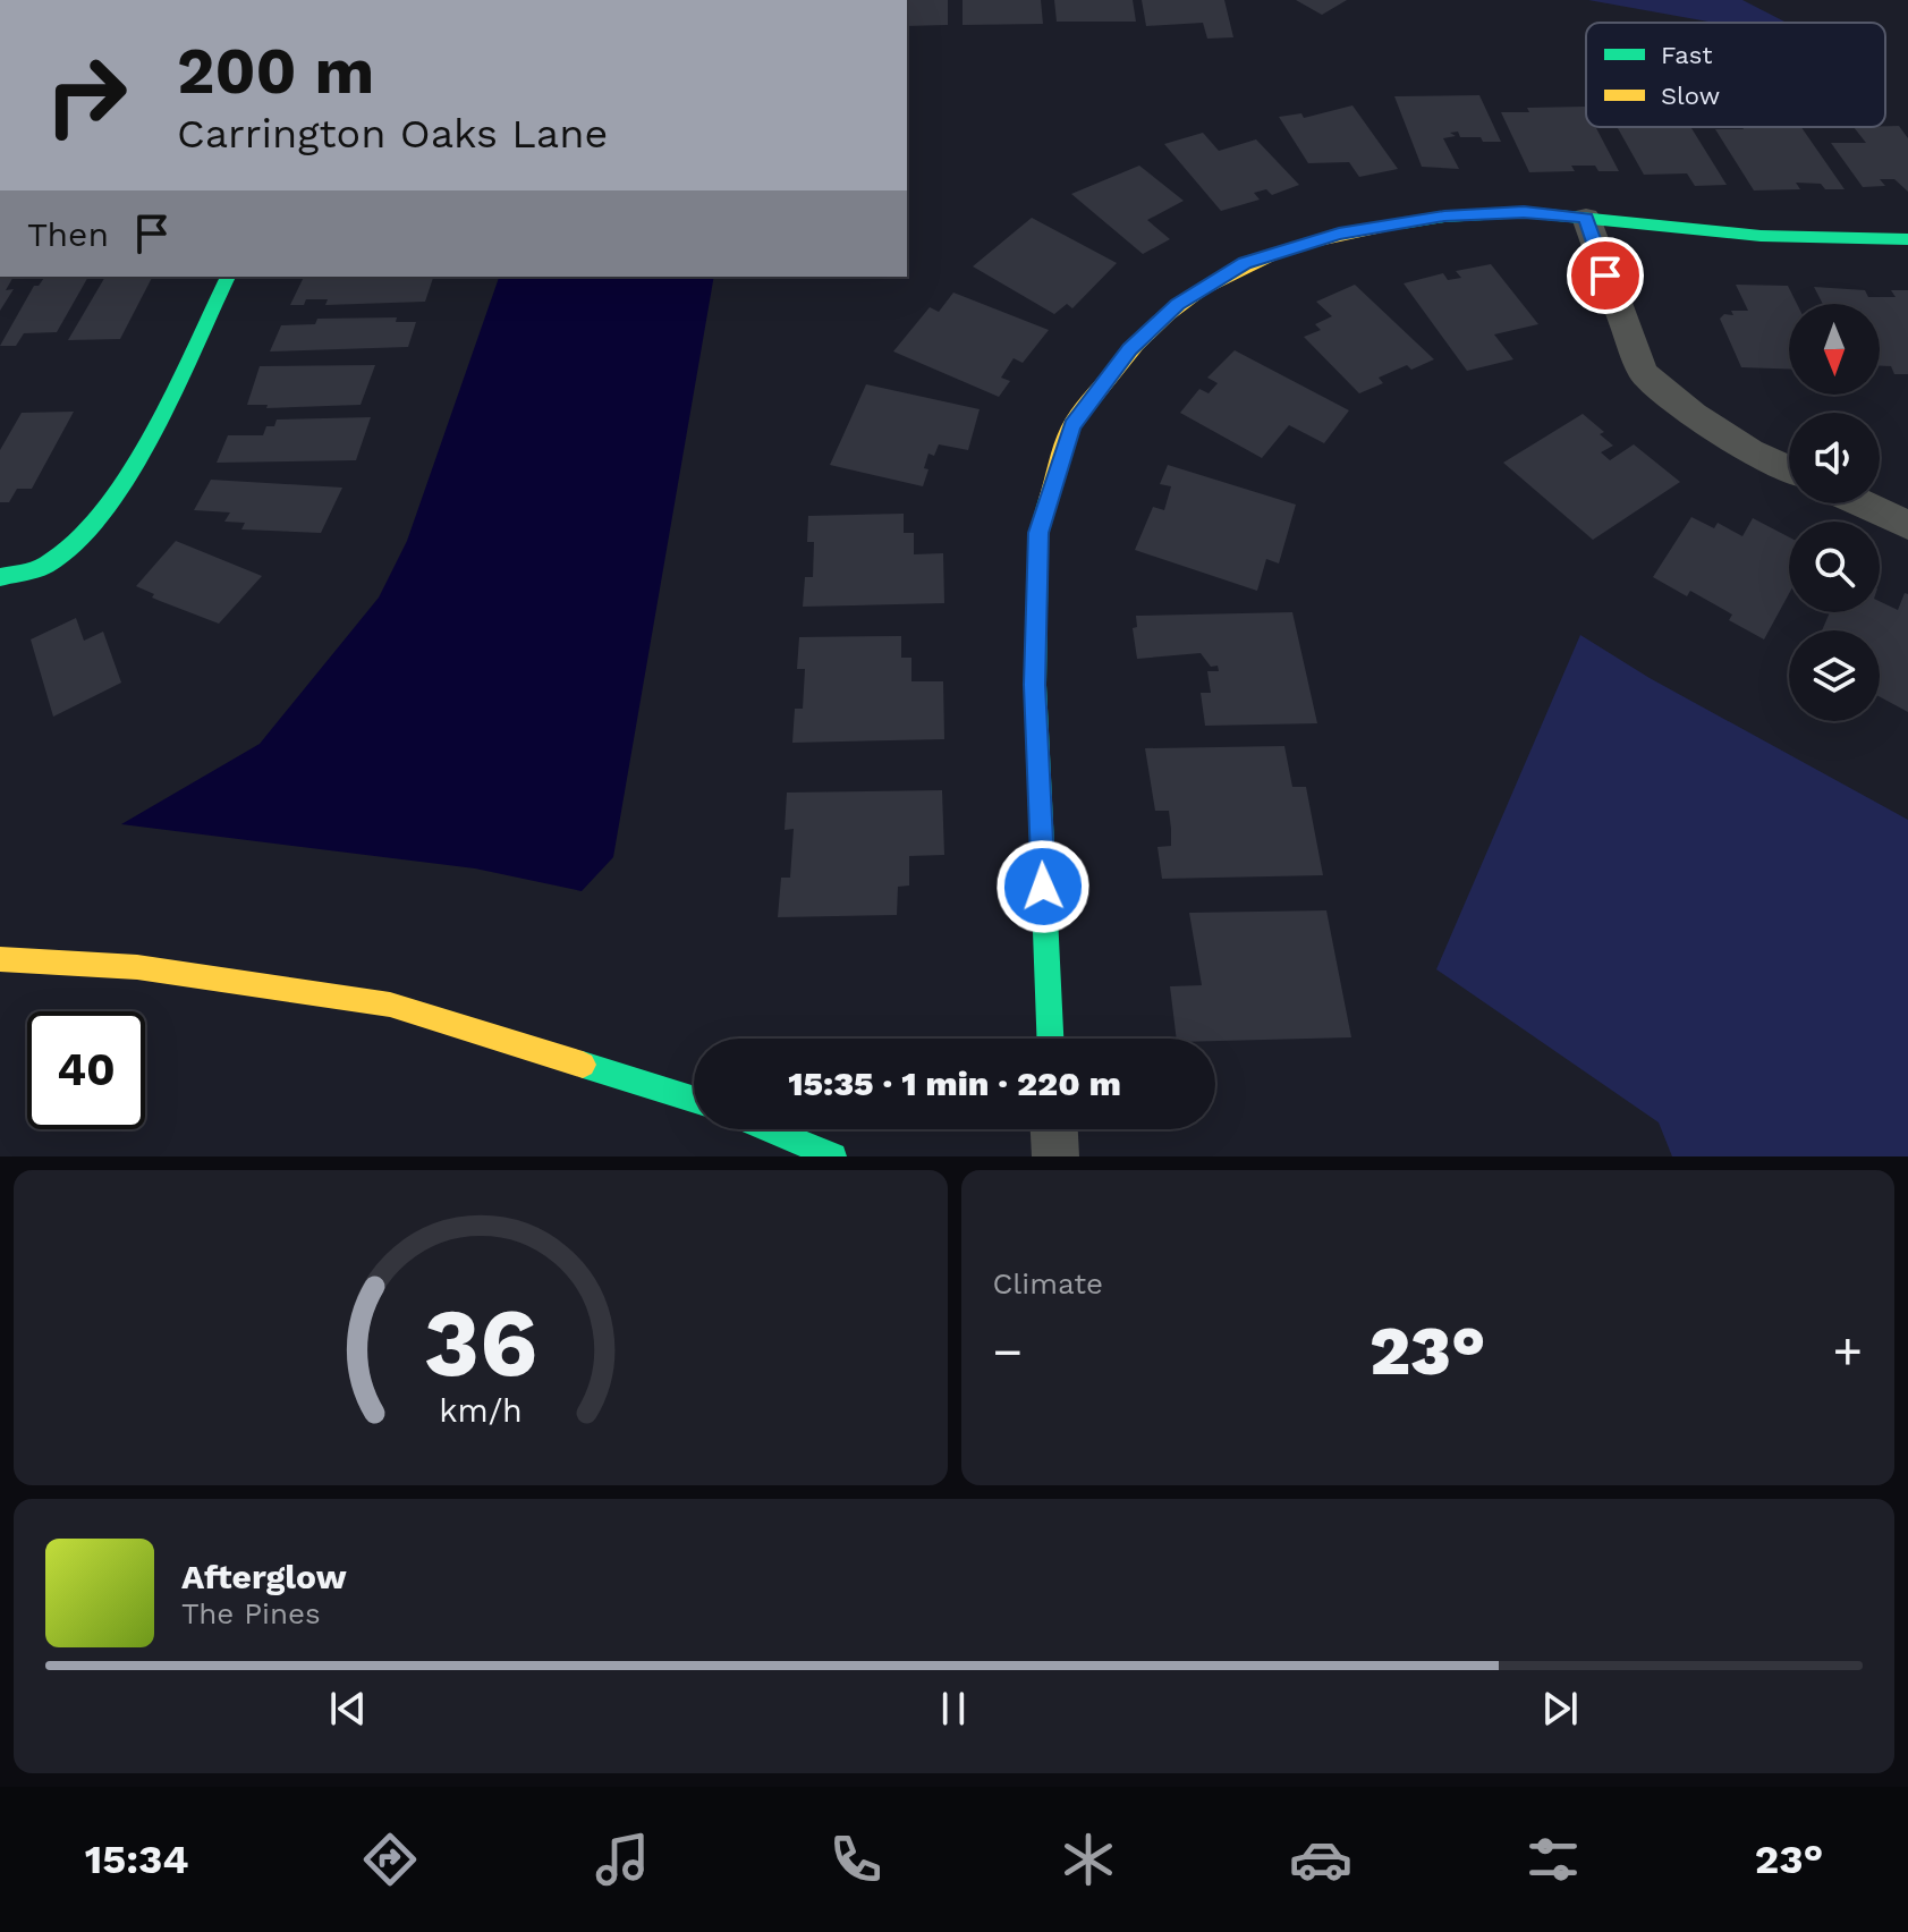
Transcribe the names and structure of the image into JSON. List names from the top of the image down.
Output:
{
  "legend": ["Fast", "Slow"],
  "north": "bottom",
  "page": {
    "turn": ["200 m", "Carrington Oaks Lane"],
    "then": "Then",
    "limit": "40",
    "trip": "15:35 · 1 min · 220 m",
    "tile": "Climate",
    "heat": ["−", "23°", "+"],
    "song": ["Afterglow", "The Pines"],
    "tabs": ["15:34", "23°"],
    "gauge": ["36", "km/h"]
  }
}
